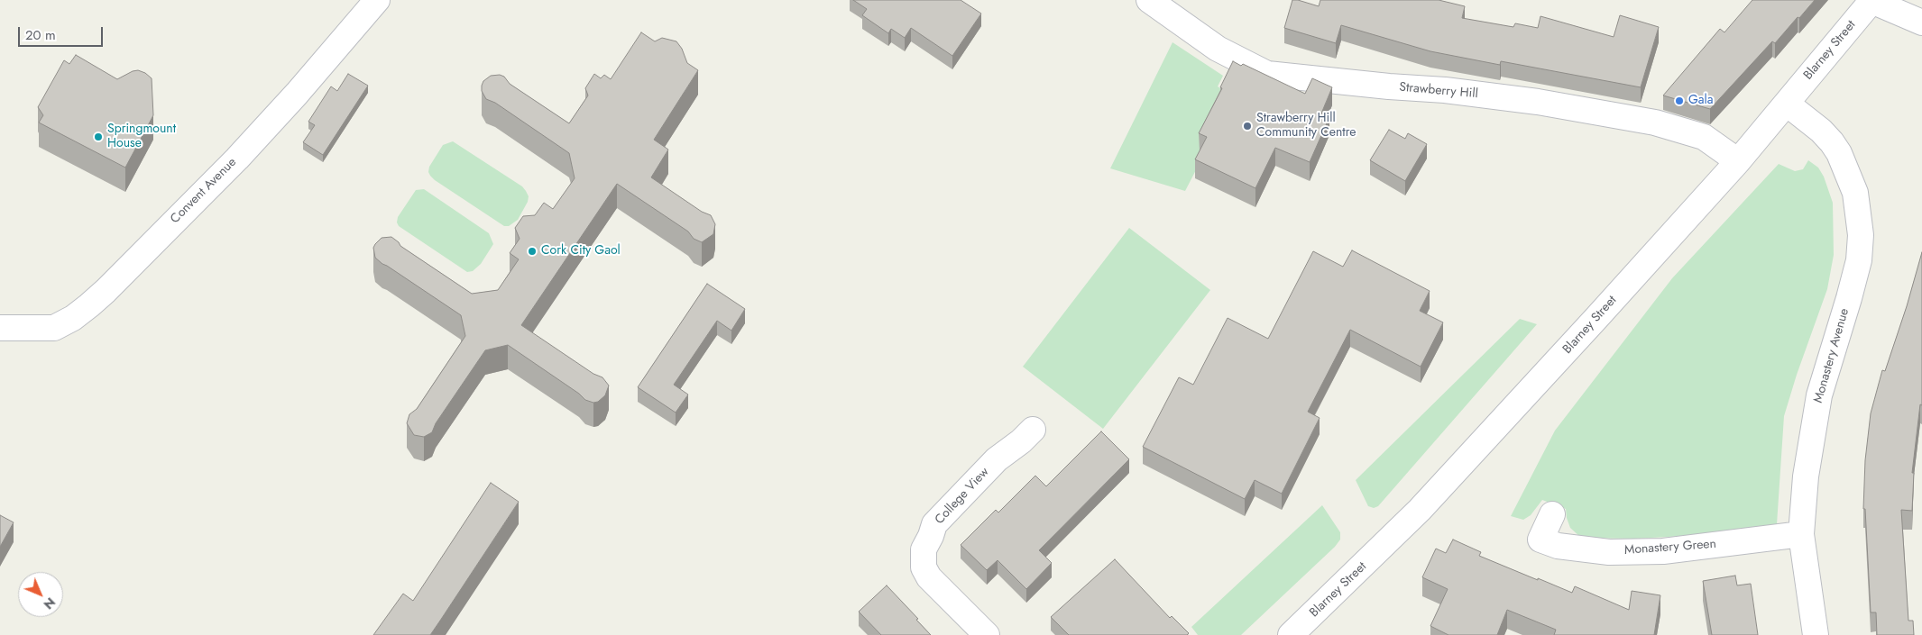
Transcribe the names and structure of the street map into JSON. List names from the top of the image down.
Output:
{
  "streets": {
    "street": [
      "Blarney Street",
      "Strawberry Hill",
      "Convent Avenue",
      "Monastery Avenue",
      "College View",
      "Monastery Green"
    ]
  },
  "crossings": [
    ["Blarney Street", "Strawberry Hill"],
    ["Blarney Street", "Monastery Avenue"],
    ["Monastery Avenue", "Monastery Green"]
  ],
  "places": [
    "Gala",
    "Strawberry Hill Community Centre",
    "Springmount House",
    "Cork City Gaol"
  ],
  "scale_bar": "20 m",
  "north": "bottom right"
}
